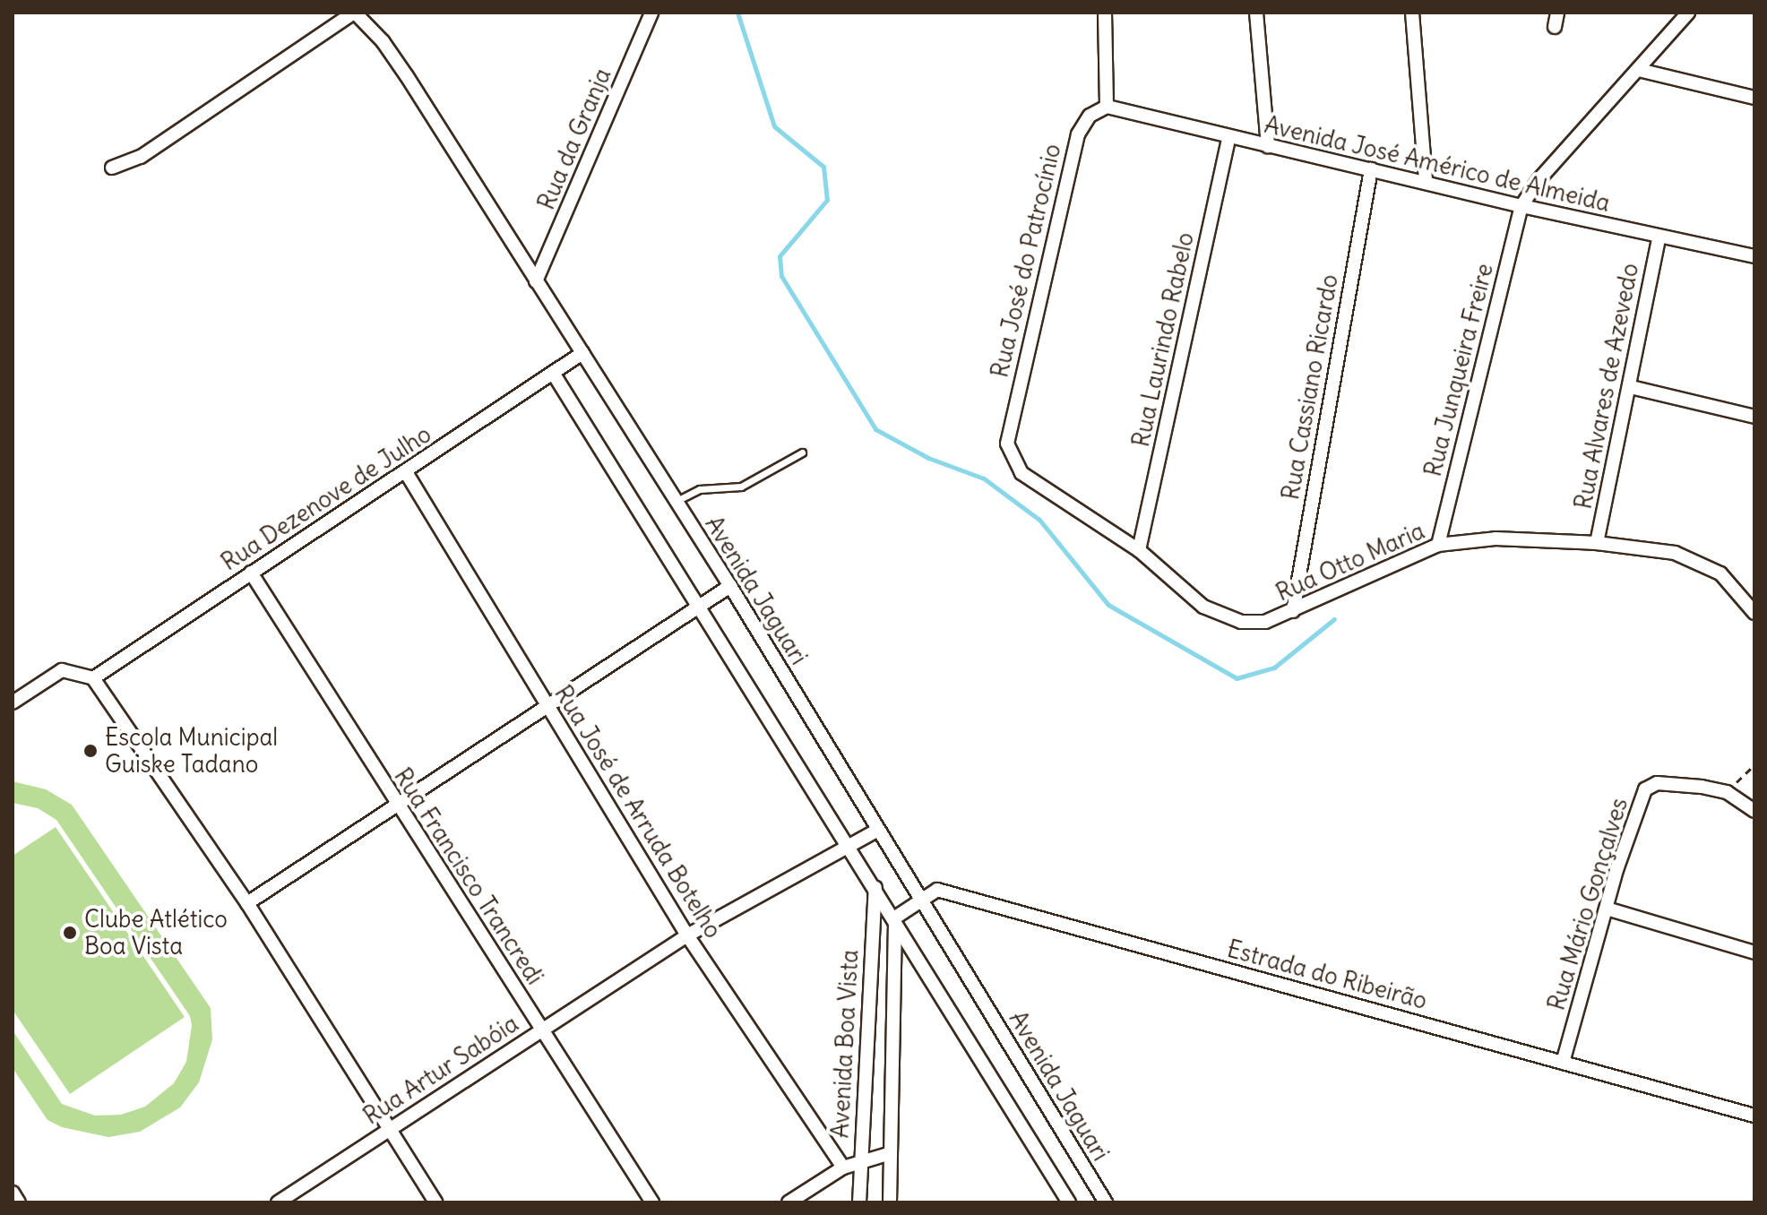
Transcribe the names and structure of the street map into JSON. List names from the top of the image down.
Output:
{
  "streets": {
    "street": [
      "Rua da Granja",
      "Avenida José Américo de Almeida",
      "Rua José do Patrocínio",
      "Rua Laurindo Rabelo",
      "Rua Junqueira Freire",
      "Rua Alvares de Azevedo",
      "Rua Cassiano Ricardo",
      "Rua Dezenove de Julho",
      "Rua Otto Maria",
      "Avenida Jaguari",
      "Rua José de Arruda Botelho",
      "Rua Francisco Trancredi",
      "Rua Mário Gonçalves",
      "Estrada do Ribeirão",
      "Avenida Boa Vista",
      "Rua Artur Sabóia"
    ]
  },
  "crossings": [
    ["Rua da Granja", "Avenida Jaguari"],
    ["Avenida José Américo de Almeida", "Rua José do Patrocínio"],
    ["Avenida José Américo de Almeida", "Rua Laurindo Rabelo"],
    ["Avenida José Américo de Almeida", "Rua Junqueira Freire"],
    ["Avenida José Américo de Almeida", "Rua Alvares de Azevedo"],
    ["Avenida José Américo de Almeida", "Rua Cassiano Ricardo"],
    ["Rua José do Patrocínio", "Rua Otto Maria"],
    ["Rua Laurindo Rabelo", "Rua Otto Maria"],
    ["Rua Junqueira Freire", "Rua Otto Maria"],
    ["Rua Alvares de Azevedo", "Rua Otto Maria"],
    ["Rua Cassiano Ricardo", "Rua Otto Maria"],
    ["Rua Dezenove de Julho", "Avenida Jaguari"],
    ["Rua Dezenove de Julho", "Rua José de Arruda Botelho"],
    ["Rua Dezenove de Julho", "Rua Francisco Trancredi"],
    ["Avenida Jaguari", "Estrada do Ribeirão"],
    ["Avenida Jaguari", "Rua Artur Sabóia"],
    ["Rua José de Arruda Botelho", "Rua Artur Sabóia"],
    ["Rua Francisco Trancredi", "Rua Artur Sabóia"],
    ["Rua Mário Gonçalves", "Estrada do Ribeirão"],
    ["Estrada do Ribeirão", "Avenida Boa Vista"]
  ],
  "places": ["Escola Municipal Guiske Tadano", "Clube Atlético Boa Vista"]
}
